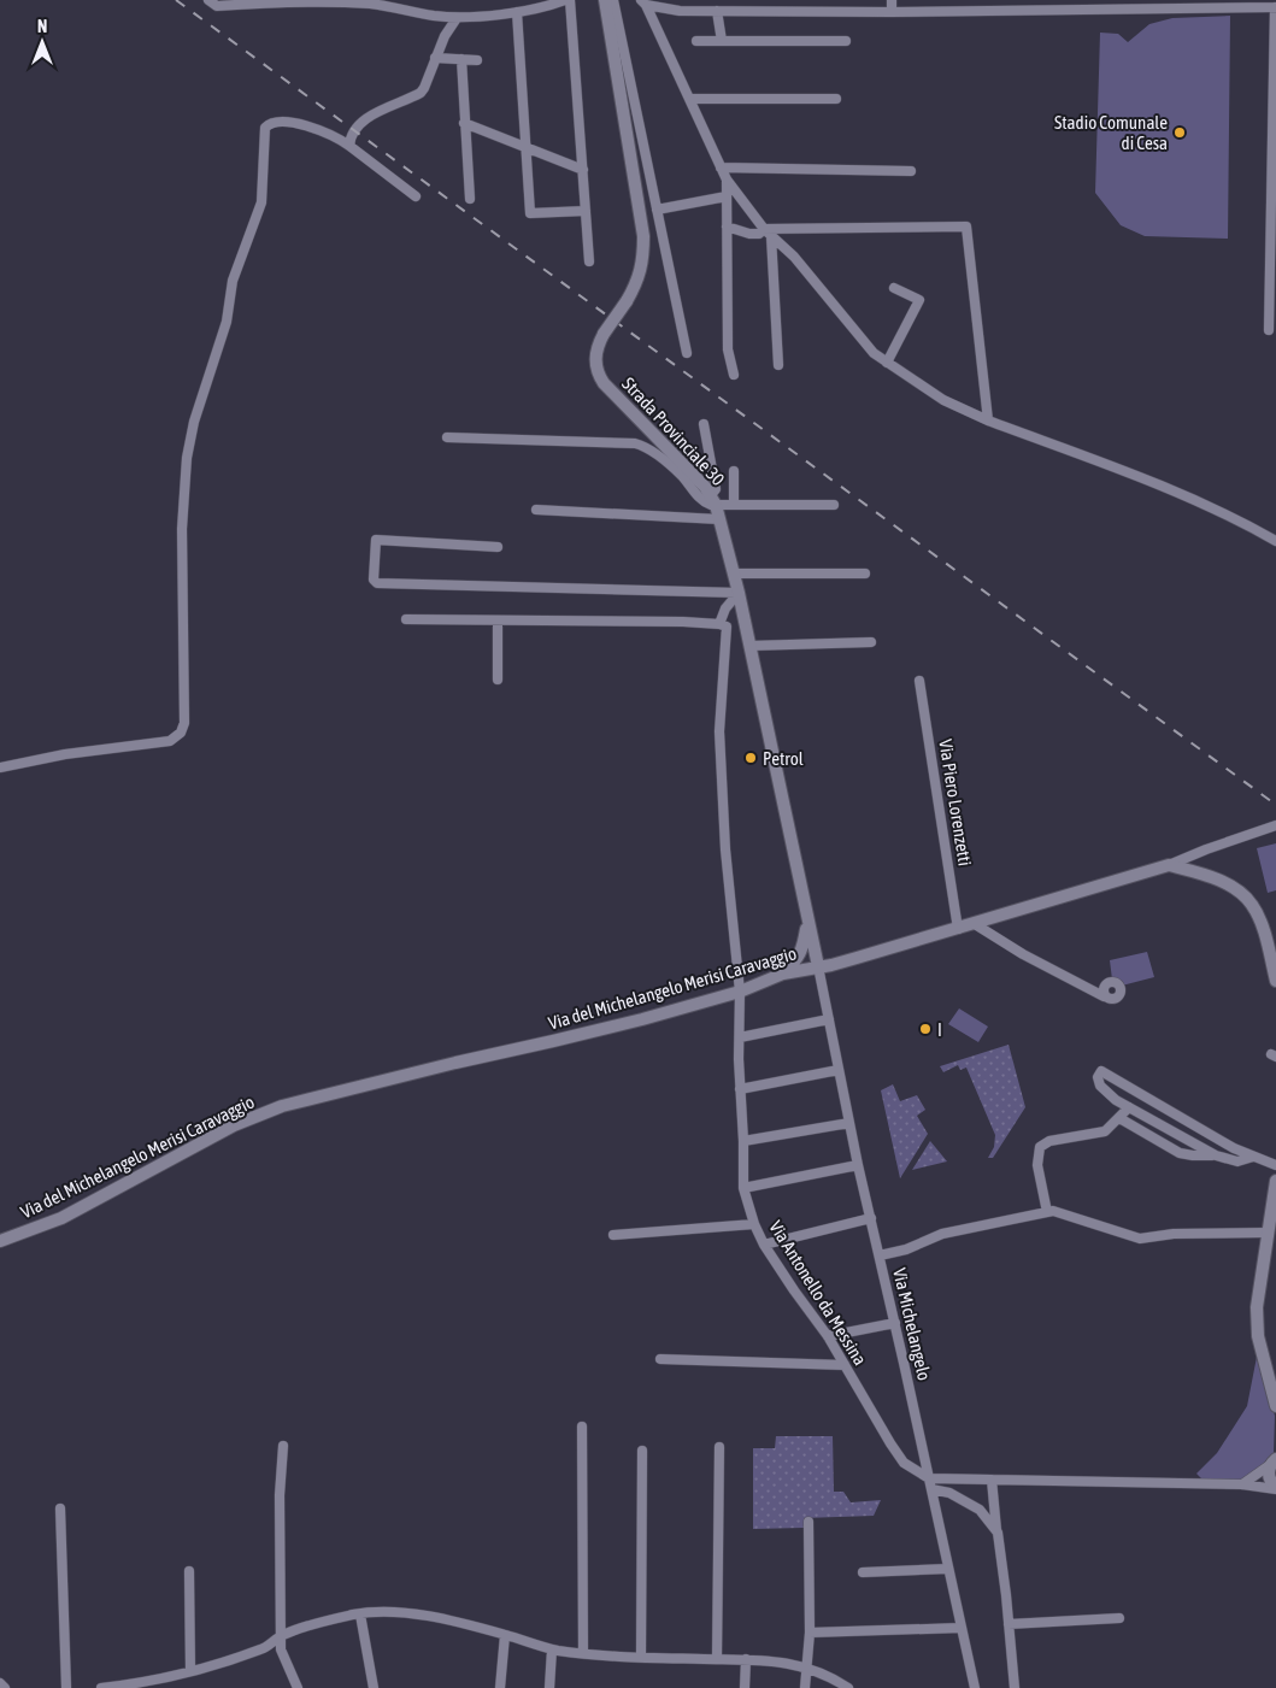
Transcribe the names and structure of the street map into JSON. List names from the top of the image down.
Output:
{
  "streets": {
    "street": [
      "Strada Provinciale 30",
      "Via Piero Lorenzetti",
      "Via del Michelangelo Merisi Caravaggio",
      "Via Antonello da Messina",
      "Via Michelangelo"
    ]
  },
  "crossings": [
    ["Strada Provinciale 30", "Via del Michelangelo Merisi Caravaggio"],
    ["Strada Provinciale 30", "Via Michelangelo"],
    ["Via Piero Lorenzetti", "Via del Michelangelo Merisi Caravaggio"],
    ["Via del Michelangelo Merisi Caravaggio", "Via Antonello da Messina"],
    ["Via del Michelangelo Merisi Caravaggio", "Via Michelangelo"],
    ["Via Antonello da Messina", "Via Michelangelo"]
  ],
  "places": ["Stadio Comunale di Cesa", "Petrol", "I"],
  "north": "top"
}
